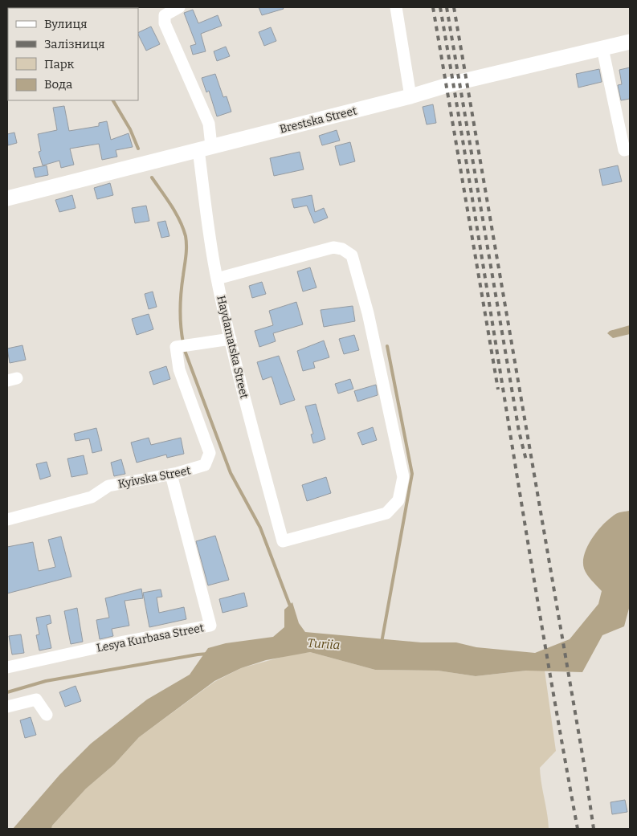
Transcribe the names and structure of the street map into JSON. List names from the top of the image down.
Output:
{
  "streets": {
    "main road": ["Brestska Street"],
    "street": ["Haydamatska Street", "Kyivska Street", "Lesya Kurbasa Street"]
  },
  "crossings": [
    ["Brestska Street", "Haydamatska Street"],
    ["Haydamatska Street", "Kyivska Street"],
    ["Kyivska Street", "Lesya Kurbasa Street"]
  ],
  "water": ["Turiia"],
  "legend": [
    "Вулиця",
    "Залізниця",
    "Парк",
    "Вода"
  ]
}
